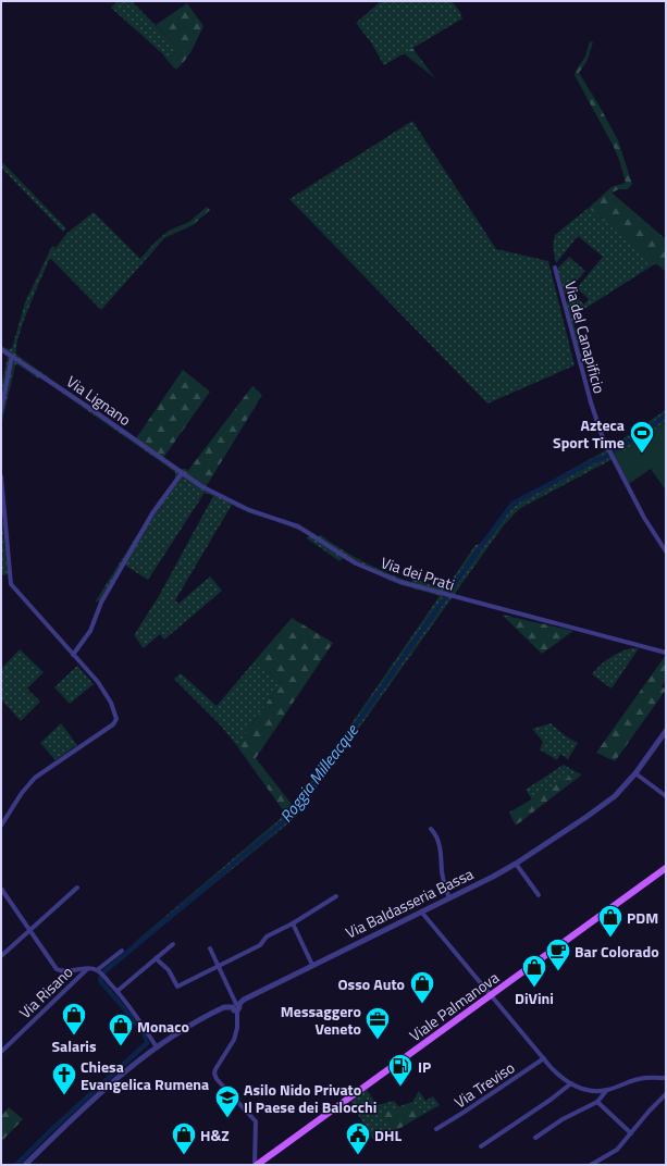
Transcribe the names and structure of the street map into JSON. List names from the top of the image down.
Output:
{
  "streets": {
    "main road": ["Viale Palmanova"],
    "street": [
      "Via del Canapificio",
      "Via Lignano",
      "Via dei Prati",
      "Via Baldasseria Bassa",
      "Via Risano",
      "Via Treviso"
    ]
  },
  "crossings": [
    ["Via Lignano", "Via dei Prati"]
  ],
  "water": ["Roggia Milleacque"],
  "places": {
    "sports": ["Azteca Sport Time"],
    "shop": [
      "PDM",
      "DiVini",
      "Osso Auto",
      "Salaris",
      "Monaco",
      "H&Z"
    ],
    "cafe": ["Bar Colorado"],
    "office": ["Messaggero Veneto"],
    "fuel station": ["IP"],
    "church": ["Chiesa Evangelica Rumena"],
    "school or university": ["Asilo Nido Privato Il Paese dei Balocchi"],
    "public building": ["DHL"]
  }
}
